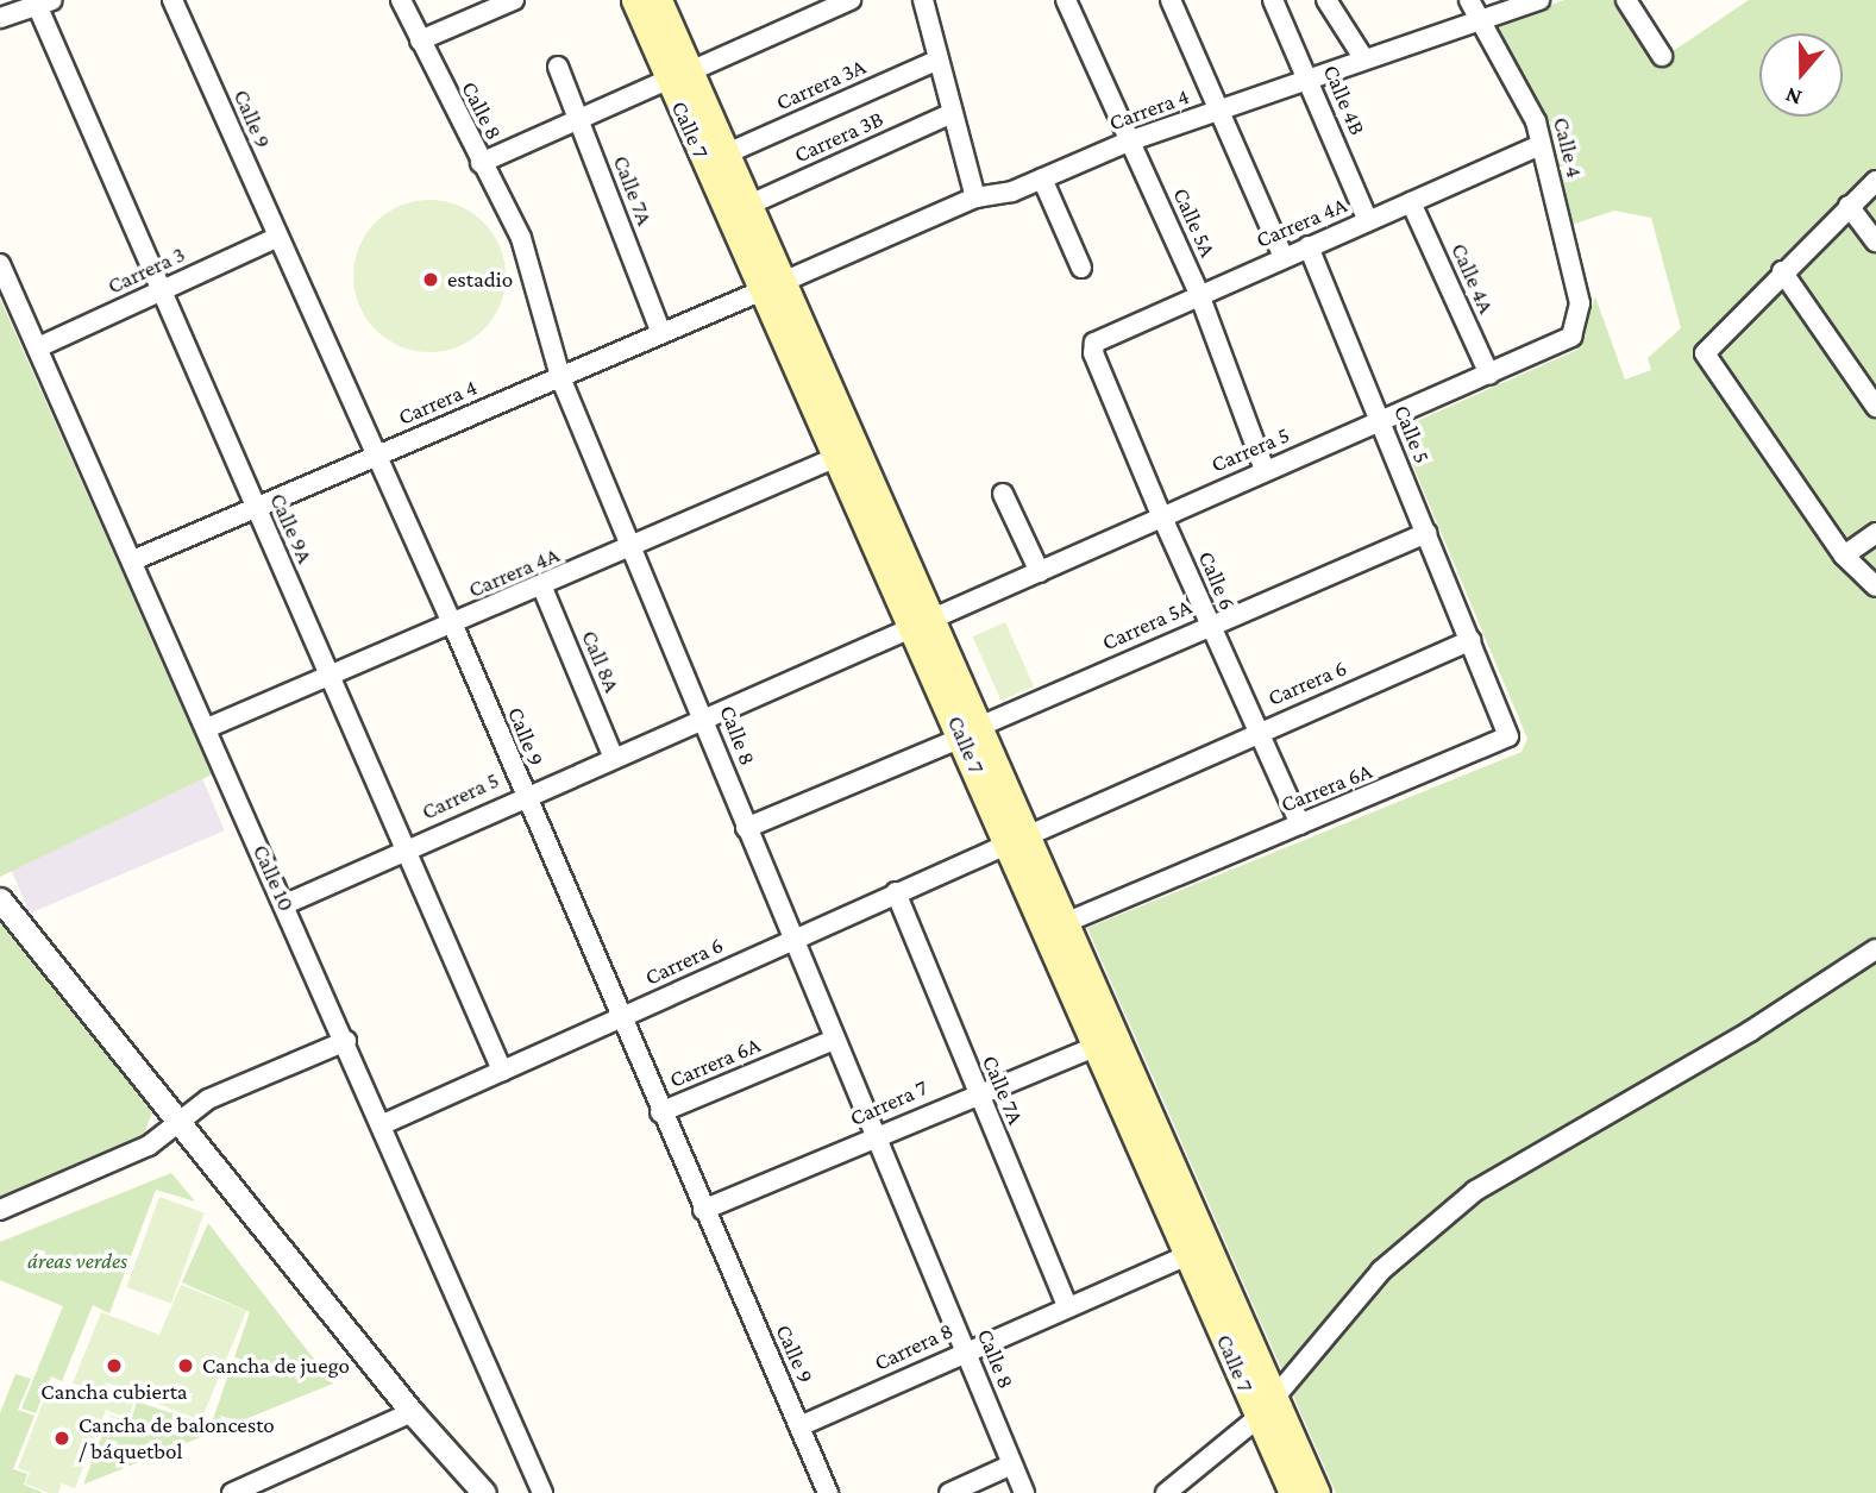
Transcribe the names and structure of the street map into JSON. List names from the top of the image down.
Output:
{
  "streets": {
    "main road": ["Calle 7"],
    "street": [
      "Carrera 3A",
      "Calle 4B",
      "Carrera 4",
      "Calle 8",
      "Calle 9",
      "Carrera 3B",
      "Calle 4",
      "Calle 7A",
      "Calle 5A",
      "Carrera 4A",
      "Carrera 3",
      "Calle 4A",
      "Calle 5",
      "Carrera 5",
      "Calle 9A",
      "Calle 6",
      "Carrera 5A",
      "Call 8A",
      "Carrera 6",
      "Carrera 6A",
      "Calle 10",
      "Carrera 7",
      "Carrera 8"
    ]
  },
  "crossings": [
    ["Carrera 3A", "Calle 7"],
    ["Calle 4B", "Carrera 4"],
    ["Calle 4B", "Carrera 4A"],
    ["Carrera 4", "Calle 8"],
    ["Carrera 4", "Calle 9"],
    ["Carrera 4", "Calle 7"],
    ["Carrera 4", "Calle 4"],
    ["Carrera 4", "Calle 7A"],
    ["Carrera 4", "Calle 5A"],
    ["Carrera 4", "Calle 9A"],
    ["Carrera 4", "Calle 10"],
    ["Calle 8", "Carrera 4A"],
    ["Calle 8", "Carrera 5"],
    ["Calle 8", "Carrera 5A"],
    ["Calle 8", "Carrera 6"],
    ["Calle 8", "Carrera 6A"],
    ["Calle 8", "Carrera 7"],
    ["Calle 8", "Carrera 8"],
    ["Calle 9", "Carrera 4A"],
    ["Calle 9", "Carrera 3"],
    ["Calle 9", "Carrera 5"],
    ["Calle 9", "Carrera 6"],
    ["Calle 9", "Carrera 6A"],
    ["Calle 9", "Carrera 7"],
    ["Calle 9", "Carrera 8"],
    ["Calle 7", "Carrera 3B"],
    ["Calle 7", "Carrera 4A"],
    ["Calle 7", "Carrera 5"],
    ["Calle 7", "Carrera 5A"],
    ["Calle 7", "Carrera 6"],
    ["Calle 7", "Carrera 6A"],
    ["Calle 7", "Carrera 7"],
    ["Calle 7", "Carrera 8"],
    ["Calle 4", "Carrera 4A"],
    ["Calle 4", "Carrera 5"],
    ["Calle 7A", "Carrera 6"],
    ["Calle 7A", "Carrera 7"],
    ["Calle 7A", "Carrera 8"],
    ["Calle 5A", "Carrera 4A"],
    ["Calle 5A", "Carrera 5"],
    ["Carrera 4A", "Calle 4A"],
    ["Carrera 4A", "Calle 5"],
    ["Carrera 4A", "Calle 9A"],
    ["Carrera 4A", "Calle 6"],
    ["Carrera 4A", "Call 8A"],
    ["Carrera 4A", "Calle 10"],
    ["Carrera 3", "Calle 9A"],
    ["Carrera 3", "Calle 10"],
    ["Calle 4A", "Carrera 5"],
    ["Calle 5", "Carrera 5"],
    ["Calle 5", "Carrera 5A"],
    ["Calle 5", "Carrera 6"],
    ["Calle 5", "Carrera 6A"],
    ["Carrera 5", "Calle 9A"],
    ["Carrera 5", "Calle 6"],
    ["Carrera 5", "Call 8A"],
    ["Carrera 5", "Calle 10"],
    ["Calle 9A", "Carrera 6"],
    ["Calle 6", "Carrera 5A"],
    ["Calle 6", "Carrera 6"],
    ["Calle 6", "Carrera 6A"],
    ["Carrera 6", "Carrera 6A"],
    ["Carrera 6", "Calle 10"]
  ],
  "parks": ["áreas verdes"],
  "places": [
    "estadio",
    "Cancha cubierta",
    "Cancha de juego",
    "Cancha de baloncesto / báquetbol"
  ],
  "north": "bottom"
}
